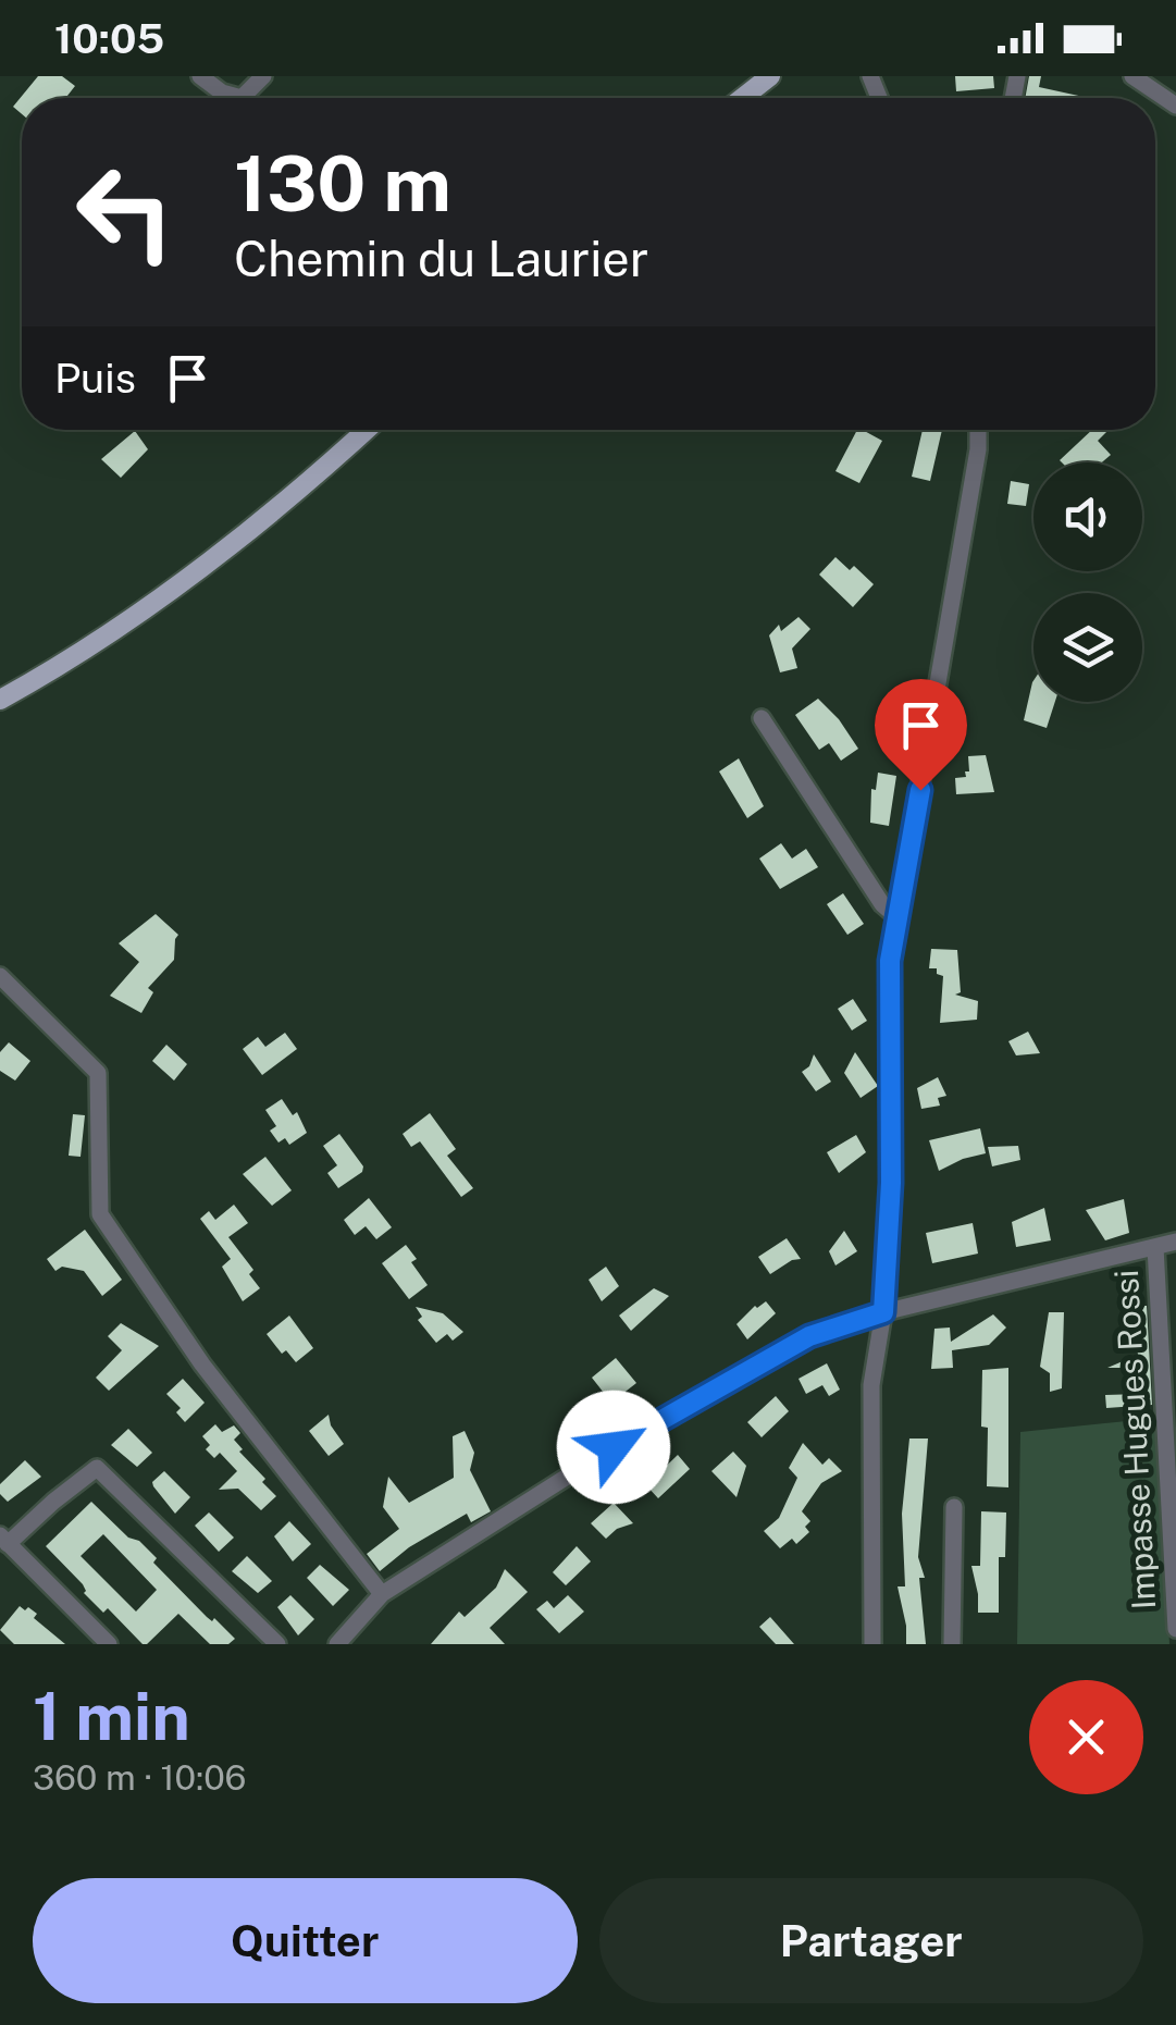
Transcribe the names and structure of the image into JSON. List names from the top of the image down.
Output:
{
  "streets": {
    "street": ["Impasse Hugues Rossi"]
  },
  "page": {
    "status": "10:05",
    "turn": ["130 m", "Chemin du Laurier"],
    "then": "Puis",
    "heading": ["1 min", "360 m · 10:06"],
    "buttons": ["Quitter", "Partager"]
  }
}
